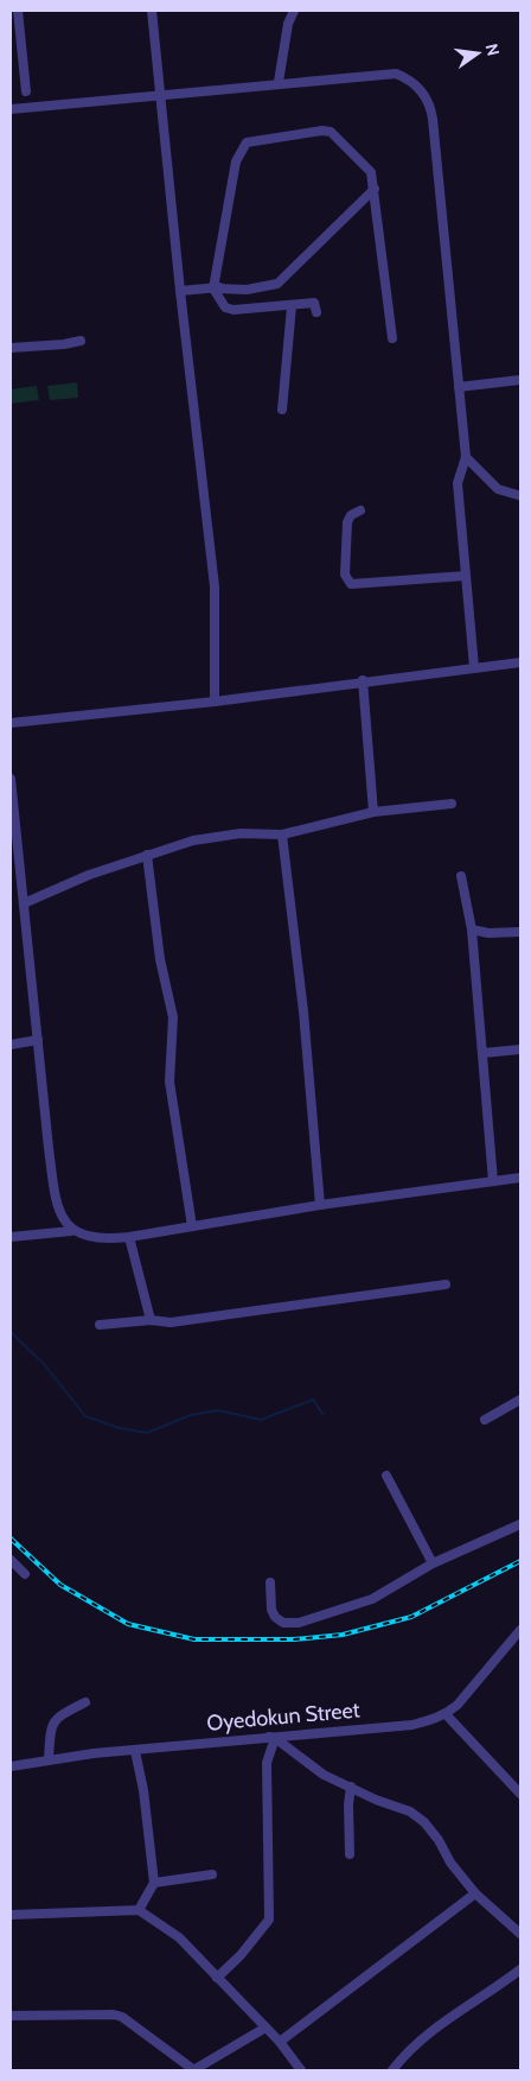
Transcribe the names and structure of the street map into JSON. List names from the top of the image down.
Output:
{
  "streets": {
    "street": ["Oyedokun Street"]
  },
  "north": "right"
}
